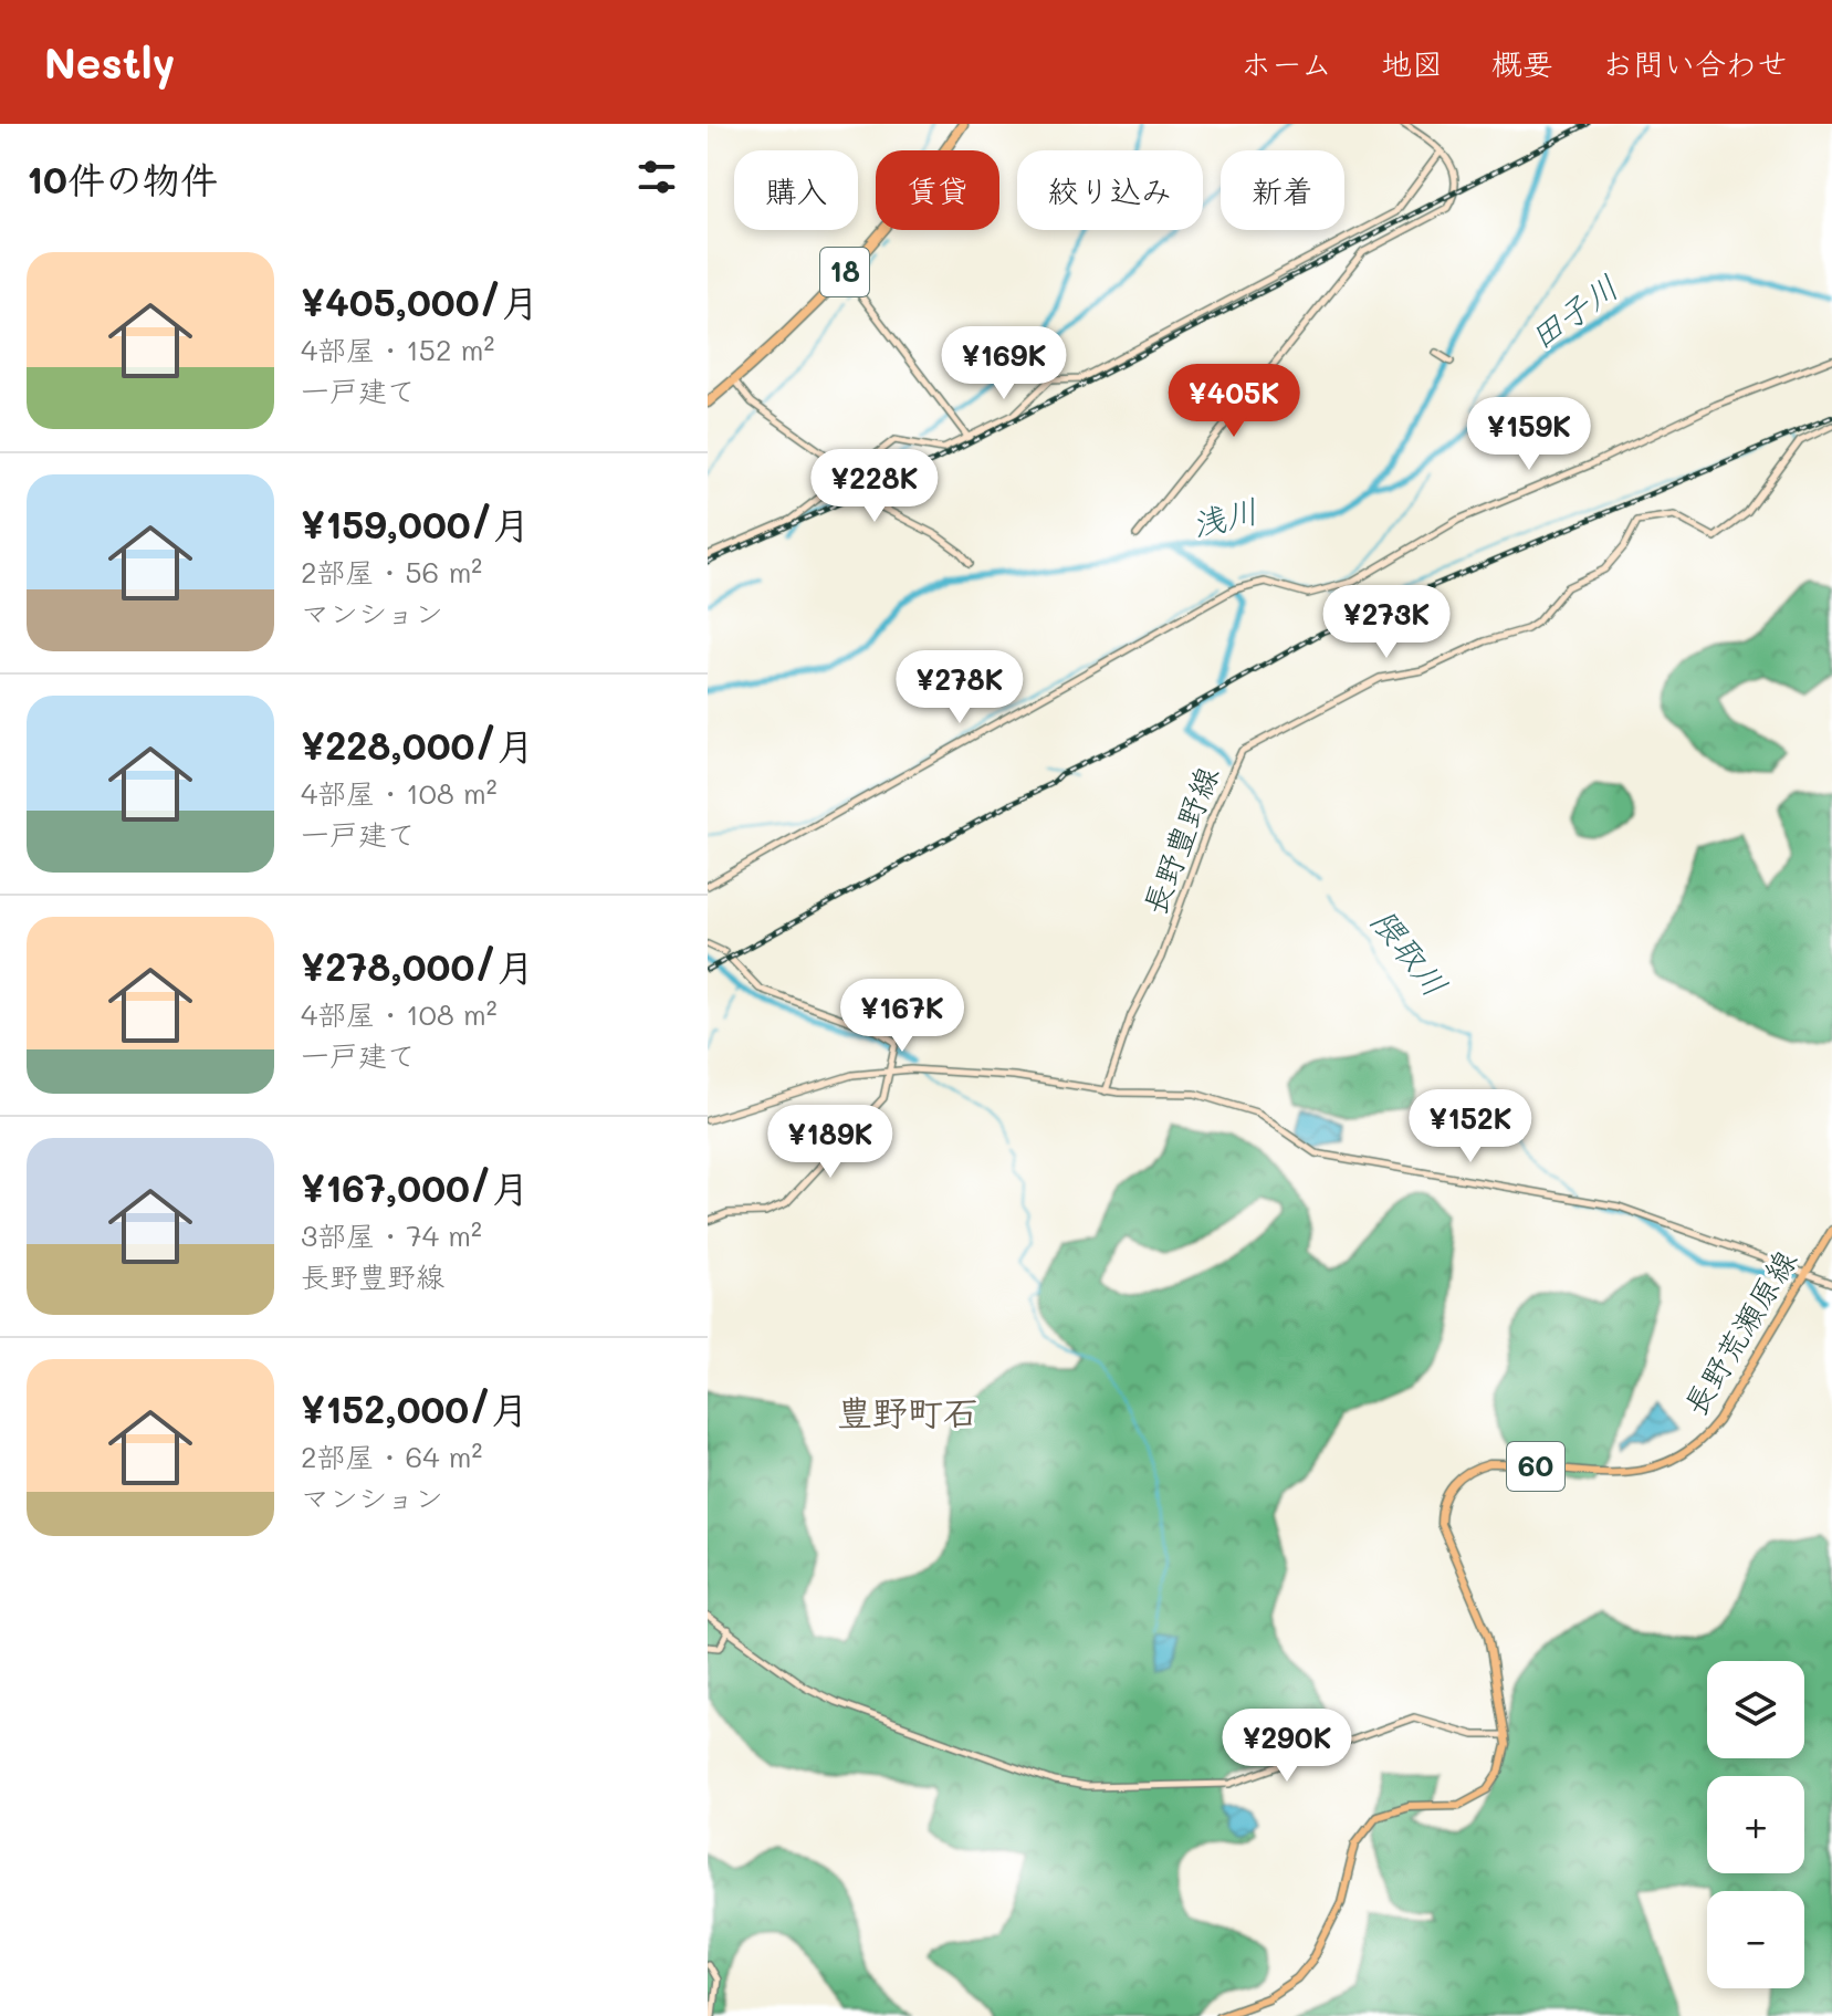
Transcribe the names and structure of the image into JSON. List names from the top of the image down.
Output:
{
  "streets": {
    "highway": ["18"],
    "main road": ["長野荒瀬原線", "60"],
    "street": ["長野豊野線"]
  },
  "districts": ["豊野町石"],
  "water": ["田子川", "浅川", "隈取川"],
  "page": {
    "header": "Nestly",
    "nav": [
      "ホーム",
      "地図",
      "概要",
      "お問い合わせ"
    ],
    "heading": "10件の物件",
    "chip": [
      "購入",
      "賃貸",
      "絞り込み",
      "新着"
    ],
    "list": [
      {
        "name": "¥405,000/月",
        "note": "4部屋 · 152 m² · 一戸建て"
      },
      {
        "name": "¥159,000/月",
        "note": "2部屋 · 56 m² · マンション"
      },
      {
        "name": "¥228,000/月",
        "note": "4部屋 · 108 m² · 一戸建て"
      },
      {
        "name": "¥278,000/月",
        "note": "4部屋 · 108 m² · 一戸建て"
      },
      {
        "name": "¥167,000/月",
        "note": "3部屋 · 74 m² · 長野豊野線"
      },
      {
        "name": "¥152,000/月",
        "note": "2部屋 · 64 m² · マンション"
      }
    ],
    "price": [
      "¥169K",
      "¥405K",
      "¥159K",
      "¥228K",
      "¥273K",
      "¥278K",
      "¥167K",
      "¥152K",
      "¥189K",
      "¥290K"
    ],
    "map_buttons": ["+", "−"]
  }
}
